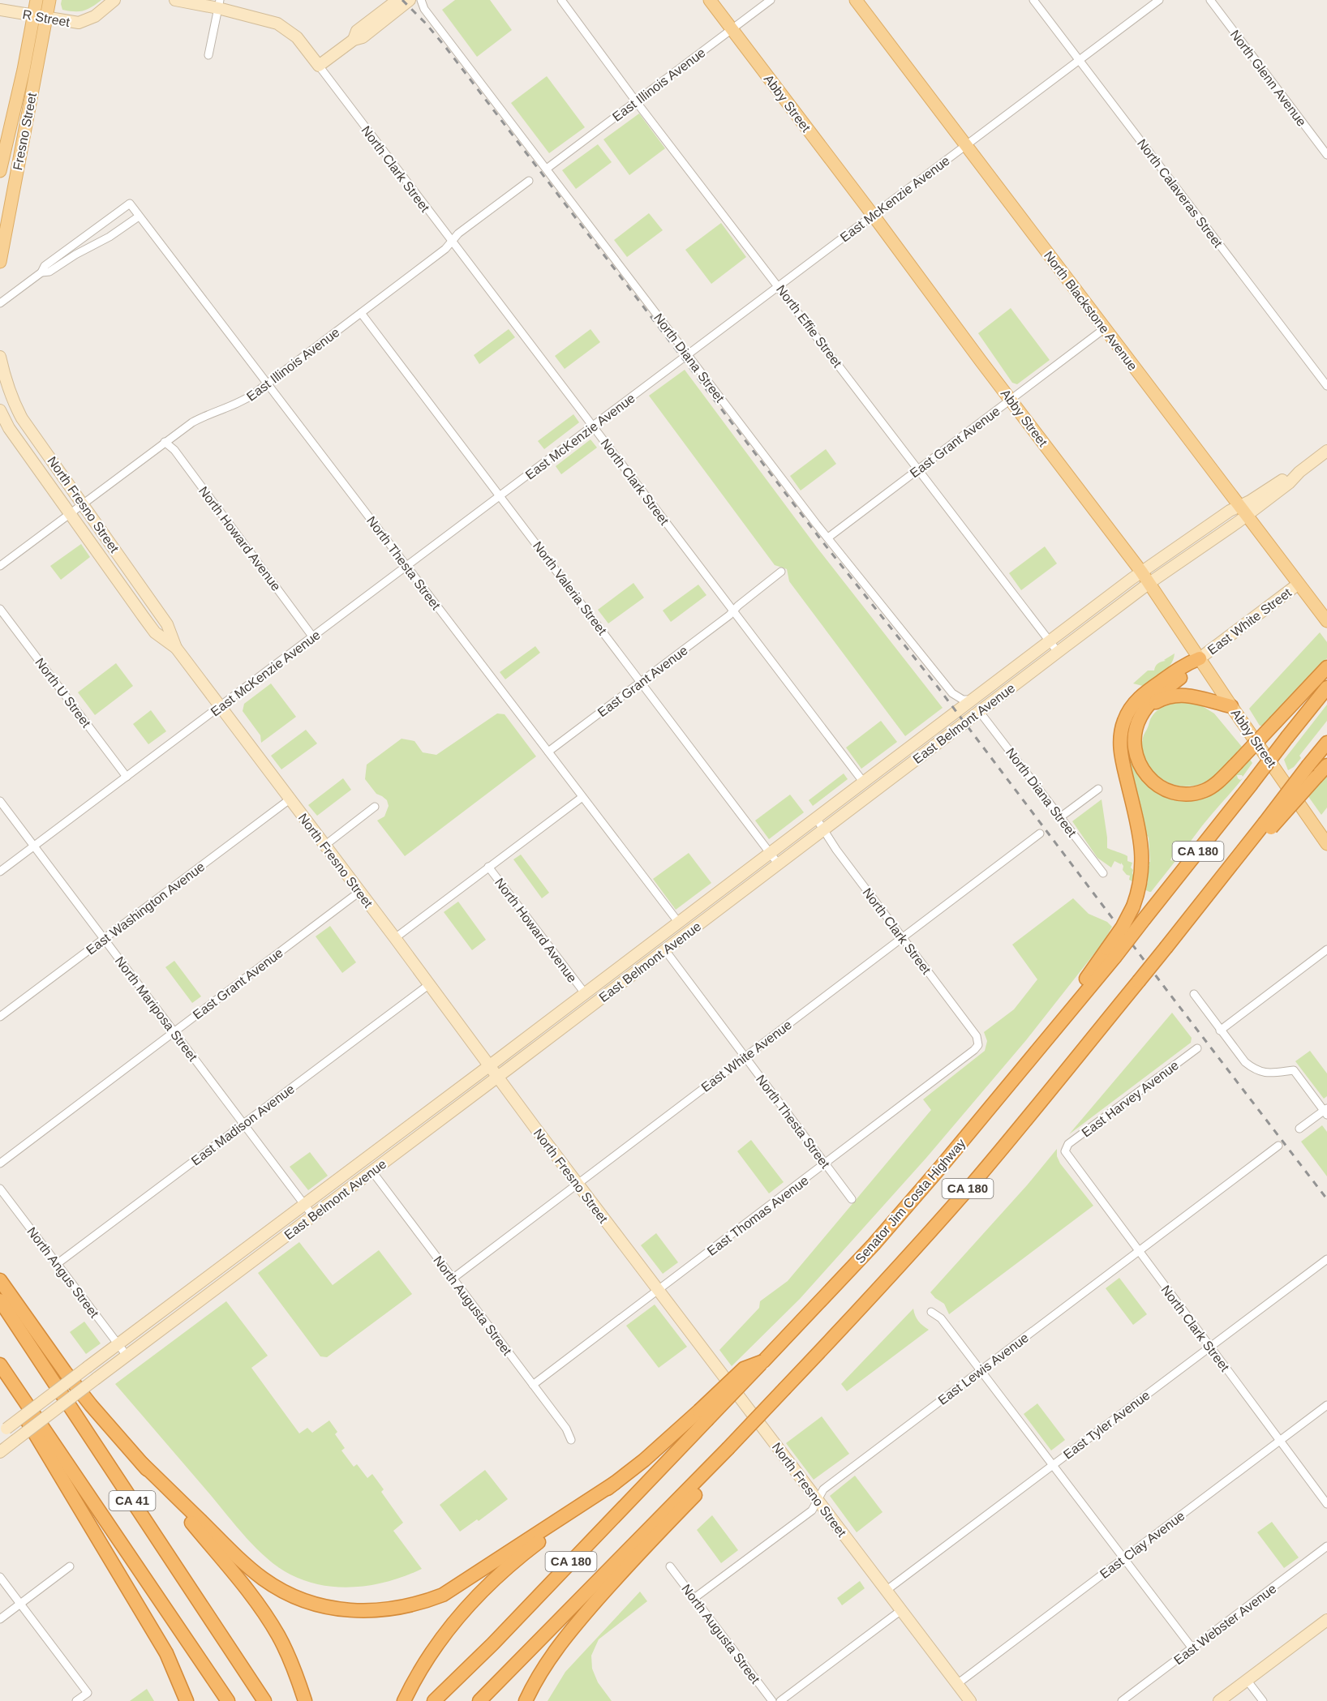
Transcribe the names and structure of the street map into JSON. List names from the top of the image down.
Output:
{
  "streets": {
    "highway": ["CA 180", "Senator Jim Costa Highway", "CA 41"],
    "main road": [
      "R Street",
      "Abby Street",
      "Fresno Street",
      "North Blackstone Avenue",
      "North Fresno Street",
      "East White Street",
      "East Belmont Avenue"
    ],
    "street": [
      "North Glenn Avenue",
      "East Illinois Avenue",
      "North Clark Street",
      "North Calaveras Street",
      "East McKenzie Avenue",
      "North Effie Street",
      "North Diana Street",
      "East Grant Avenue",
      "North Howard Avenue",
      "North Thesta Street",
      "North Valeria Street",
      "North U Street",
      "East Washington Avenue",
      "North Mariposa Street",
      "East White Avenue",
      "East Harvey Avenue",
      "East Madison Avenue",
      "East Thomas Avenue",
      "North Angus Street",
      "North Augusta Street",
      "East Lewis Avenue",
      "East Tyler Avenue",
      "East Clay Avenue",
      "East Webster Avenue"
    ]
  },
  "crossings": [
    ["R Street", "Fresno Street"],
    ["East Illinois Avenue", "Abby Street"],
    ["East Illinois Avenue", "North Clark Street"],
    ["East Illinois Avenue", "North Effie Street"],
    ["East Illinois Avenue", "North Diana Street"],
    ["East Illinois Avenue", "North Fresno Street"],
    ["East Illinois Avenue", "North Howard Avenue"],
    ["East Illinois Avenue", "North Thesta Street"],
    ["East Illinois Avenue", "North Valeria Street"],
    ["Abby Street", "East McKenzie Avenue"],
    ["Abby Street", "East Grant Avenue"],
    ["Abby Street", "East White Street"],
    ["Abby Street", "East Belmont Avenue"],
    ["North Clark Street", "East McKenzie Avenue"],
    ["North Clark Street", "East Grant Avenue"],
    ["North Clark Street", "East Belmont Avenue"],
    ["North Clark Street", "East White Avenue"],
    ["North Clark Street", "East Harvey Avenue"],
    ["North Clark Street", "East Thomas Avenue"],
    ["North Clark Street", "East Lewis Avenue"],
    ["North Clark Street", "East Tyler Avenue"],
    ["North Clark Street", "East Clay Avenue"],
    ["North Calaveras Street", "East McKenzie Avenue"],
    ["East McKenzie Avenue", "North Blackstone Avenue"],
    ["East McKenzie Avenue", "North Effie Street"],
    ["East McKenzie Avenue", "North Diana Street"],
    ["East McKenzie Avenue", "North Fresno Street"],
    ["East McKenzie Avenue", "North Howard Avenue"],
    ["East McKenzie Avenue", "North Thesta Street"],
    ["East McKenzie Avenue", "North Valeria Street"],
    ["East McKenzie Avenue", "North U Street"],
    ["East McKenzie Avenue", "North Mariposa Street"],
    ["North Blackstone Avenue", "East Grant Avenue"],
    ["North Blackstone Avenue", "East White Street"],
    ["North Blackstone Avenue", "East Belmont Avenue"],
    ["North Effie Street", "East Grant Avenue"],
    ["North Effie Street", "East Belmont Avenue"],
    ["North Diana Street", "East Grant Avenue"],
    ["North Diana Street", "East Belmont Avenue"],
    ["East Grant Avenue", "North Fresno Street"],
    ["East Grant Avenue", "North Thesta Street"],
    ["East Grant Avenue", "North Valeria Street"],
    ["East Grant Avenue", "North Mariposa Street"],
    ["North Fresno Street", "East Belmont Avenue"],
    ["North Fresno Street", "East Washington Avenue"],
    ["North Fresno Street", "East White Avenue"],
    ["North Fresno Street", "East Madison Avenue"],
    ["North Fresno Street", "East Thomas Avenue"],
    ["North Fresno Street", "East Lewis Avenue"],
    ["North Fresno Street", "East Tyler Avenue"],
    ["North Fresno Street", "East Clay Avenue"],
    ["North Howard Avenue", "East Belmont Avenue"],
    ["North Thesta Street", "East Belmont Avenue"],
    ["North Thesta Street", "East White Avenue"],
    ["North Thesta Street", "East Thomas Avenue"],
    ["North Valeria Street", "East Belmont Avenue"],
    ["East Belmont Avenue", "North Mariposa Street"],
    ["East Belmont Avenue", "North Angus Street"],
    ["East Belmont Avenue", "North Augusta Street"],
    ["CA 180", "Senator Jim Costa Highway"],
    ["East Washington Avenue", "North Mariposa Street"],
    ["North Mariposa Street", "East Madison Avenue"],
    ["East White Avenue", "North Augusta Street"],
    ["East Madison Avenue", "North Angus Street"],
    ["East Thomas Avenue", "North Augusta Street"],
    ["North Augusta Street", "East Lewis Avenue"]
  ]
}
